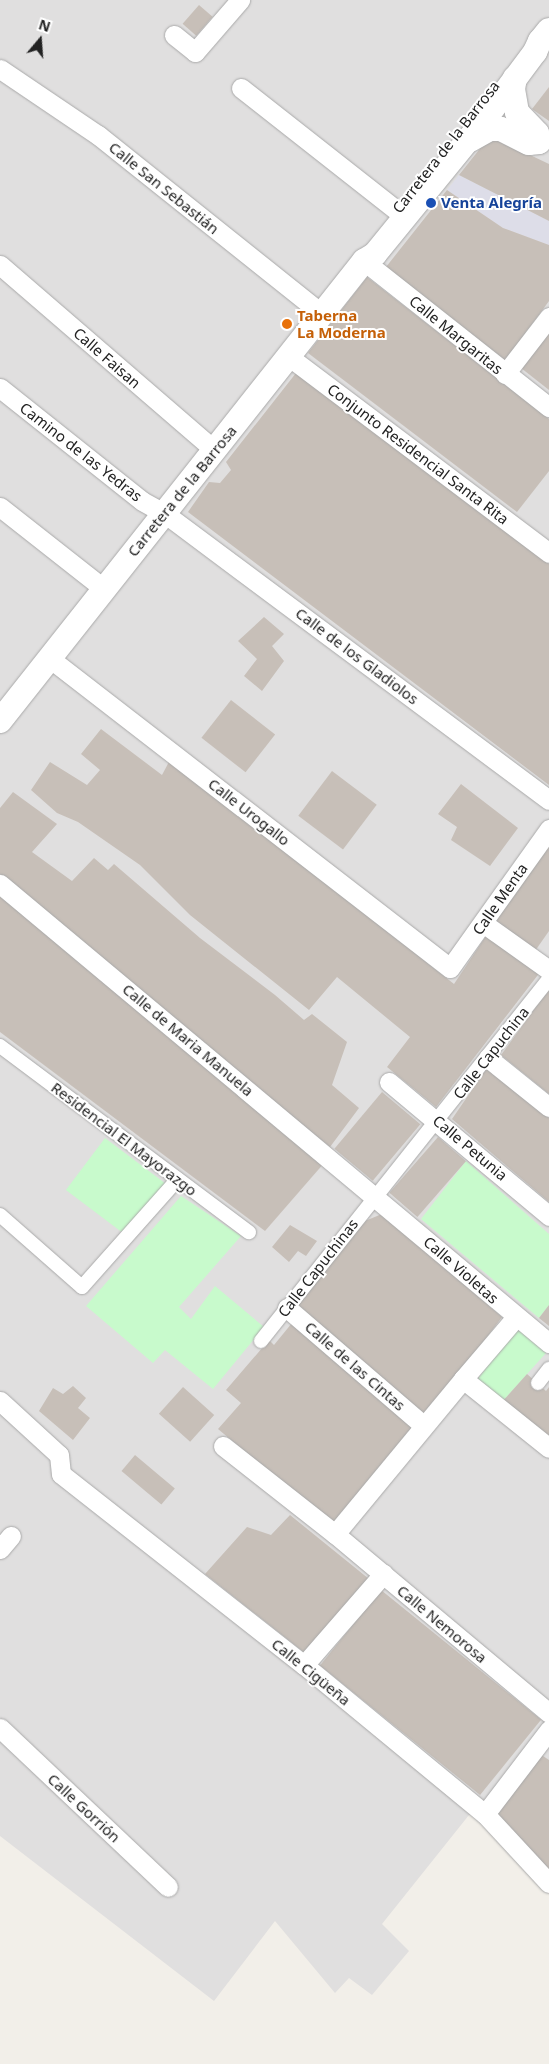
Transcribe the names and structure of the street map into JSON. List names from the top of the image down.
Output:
{
  "streets": {
    "street": [
      "Carretera de la Barrosa",
      "Calle San Sebastián",
      "Calle Margaritas",
      "Calle Faisan",
      "Camino de las Yedras",
      "Conjunto Residencial Santa Rita",
      "Calle de los Gladiolos",
      "Calle Urogallo",
      "Calle Menta",
      "Calle de Maria Manuela",
      "Calle Capuchina",
      "Residencial El Mayorazgo",
      "Calle Petunia",
      "Calle Capuchinas",
      "Calle Violetas",
      "Calle de las Cintas",
      "Calle Nemorosa",
      "Calle Cigüeña",
      "Calle Gorrión"
    ]
  },
  "crossings": [
    ["Carretera de la Barrosa", "Calle San Sebastián"],
    ["Carretera de la Barrosa", "Calle Margaritas"],
    ["Carretera de la Barrosa", "Calle Faisan"],
    ["Carretera de la Barrosa", "Camino de las Yedras"],
    ["Carretera de la Barrosa", "Conjunto Residencial Santa Rita"],
    ["Carretera de la Barrosa", "Calle de los Gladiolos"],
    ["Carretera de la Barrosa", "Calle Urogallo"],
    ["Camino de las Yedras", "Calle de los Gladiolos"],
    ["Calle Urogallo", "Calle Menta"],
    ["Calle de Maria Manuela", "Calle Capuchina"],
    ["Calle de Maria Manuela", "Calle Capuchinas"],
    ["Calle de Maria Manuela", "Calle Violetas"],
    ["Calle Capuchina", "Calle Petunia"],
    ["Calle Capuchina", "Calle Capuchinas"],
    ["Calle Capuchina", "Calle Violetas"],
    ["Calle Capuchinas", "Calle Violetas"],
    ["Calle Capuchinas", "Calle de las Cintas"]
  ],
  "places": ["Venta Alegría", "Taberna La Moderna"],
  "north": "top"
}
